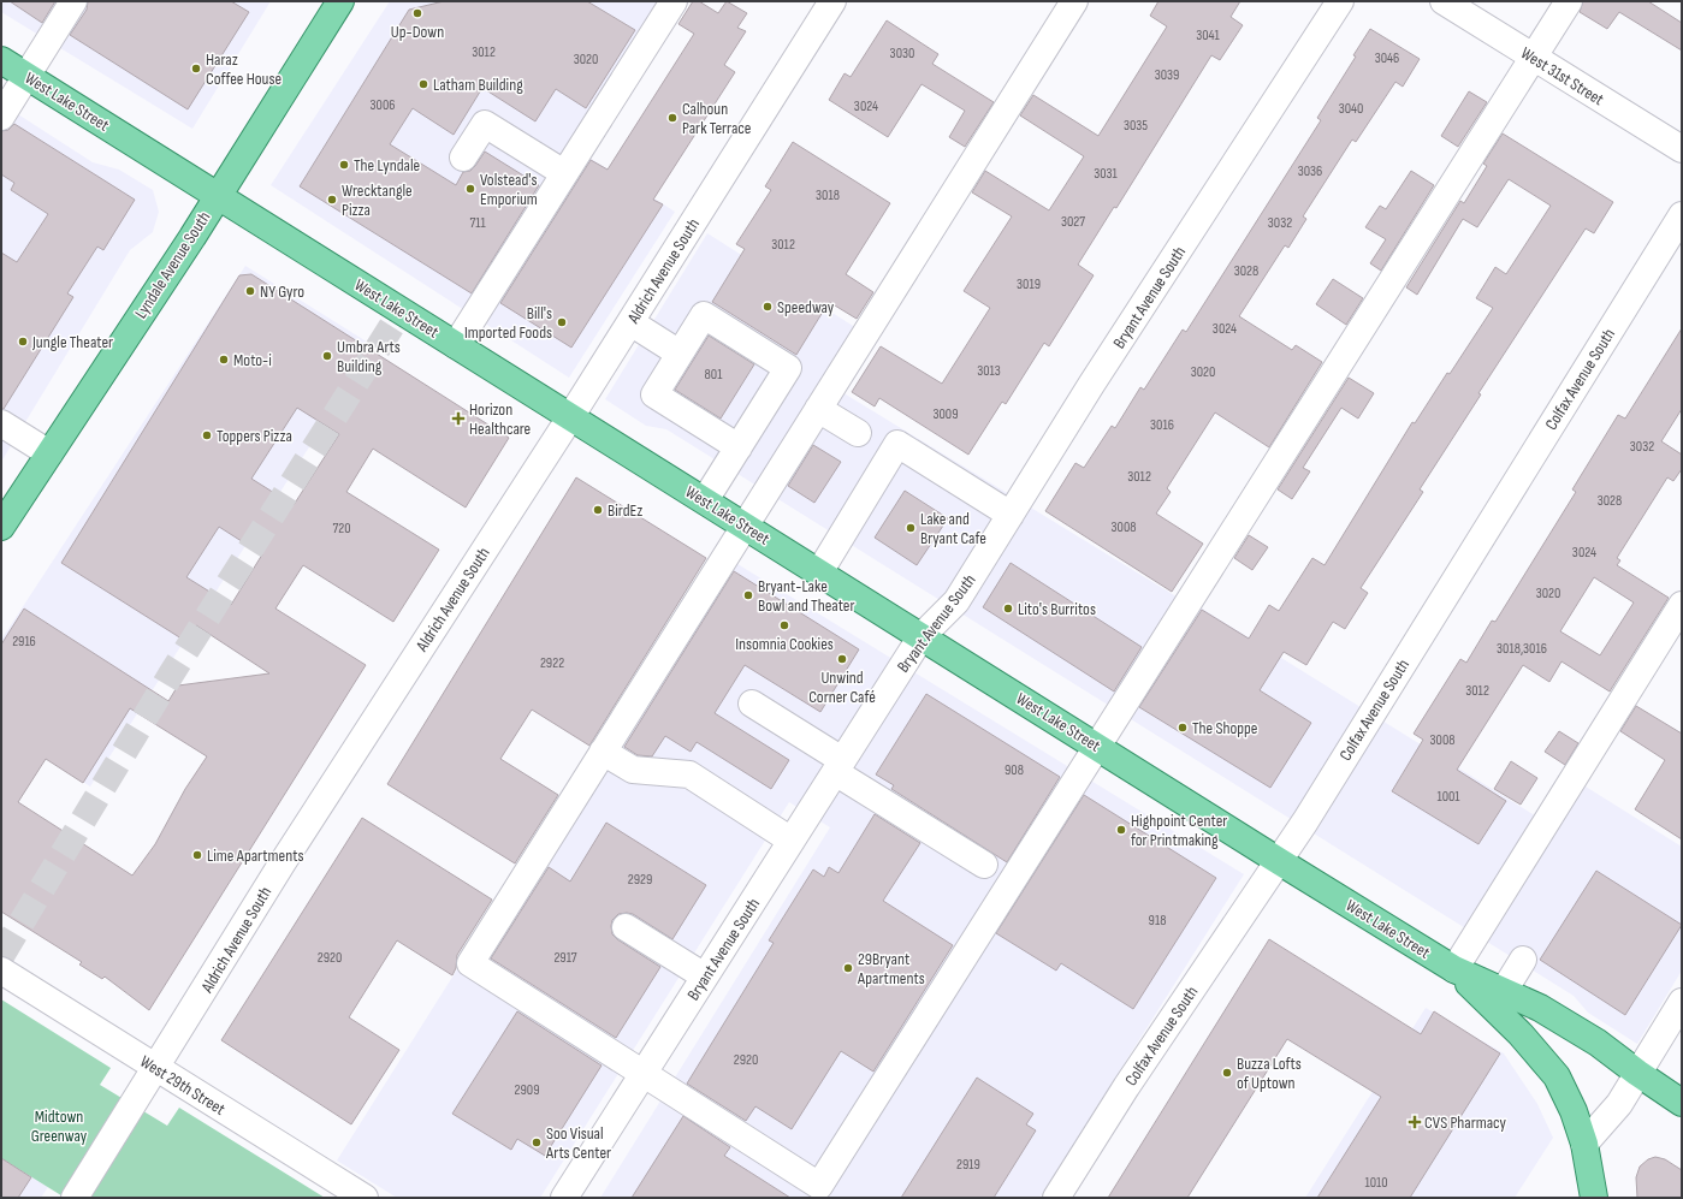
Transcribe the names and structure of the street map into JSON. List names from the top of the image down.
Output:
{
  "streets": {
    "main road": ["West Lake Street", "Lyndale Avenue South"],
    "street": [
      "West 31st Street",
      "Aldrich Avenue South",
      "Bryant Avenue South",
      "Colfax Avenue South",
      "West 29th Street"
    ]
  },
  "crossings": [
    ["West Lake Street", "Lyndale Avenue South"],
    ["West Lake Street", "Aldrich Avenue South"],
    ["West Lake Street", "Bryant Avenue South"],
    ["West Lake Street", "Colfax Avenue South"],
    ["Aldrich Avenue South", "West 29th Street"]
  ],
  "parks": ["Midtown Greenway"],
  "places": {
    "other": [
      "Up-Down",
      "Haraz Coffee House",
      "Latham Building",
      "Calhoun Park Terrace",
      "The Lyndale",
      "Volstead's Emporium",
      "Wrecktangle Pizza",
      "NY Gyro",
      "Speedway",
      "Bill's Imported Foods",
      "Jungle Theater",
      "Umbra Arts Building",
      "Moto-i",
      "Toppers Pizza",
      "BirdEz",
      "Lake and Bryant Cafe",
      "Bryant-Lake Bowl and Theater",
      "Lito's Burritos",
      "Insomnia Cookies",
      "Unwind Corner Café",
      "The Shoppe",
      "Highpoint Center for Printmaking",
      "Lime Apartments",
      "29Bryant Apartments",
      "Buzza Lofts of Uptown",
      "Soo Visual Arts Center"
    ],
    "health": ["Horizon Healthcare", "CVS Pharmacy"]
  },
  "house_numbers": [
    "3041",
    "3012",
    "3030",
    "3046",
    "3020",
    "3039",
    "3006",
    "3024",
    "3040",
    "3035",
    "3036",
    "3031",
    "3018",
    "3027",
    "711",
    "3032",
    "3012",
    "3028",
    "3019",
    "3024",
    "3013",
    "3020",
    "801",
    "3009",
    "3016",
    "3032",
    "3012",
    "3028",
    "3008",
    "720",
    "3024",
    "3020",
    "2916",
    "3018,3016",
    "2922",
    "3012",
    "3008",
    "908",
    "1001",
    "2929",
    "918",
    "2920",
    "2917",
    "2920",
    "2909",
    "2919",
    "1010"
  ]
}
